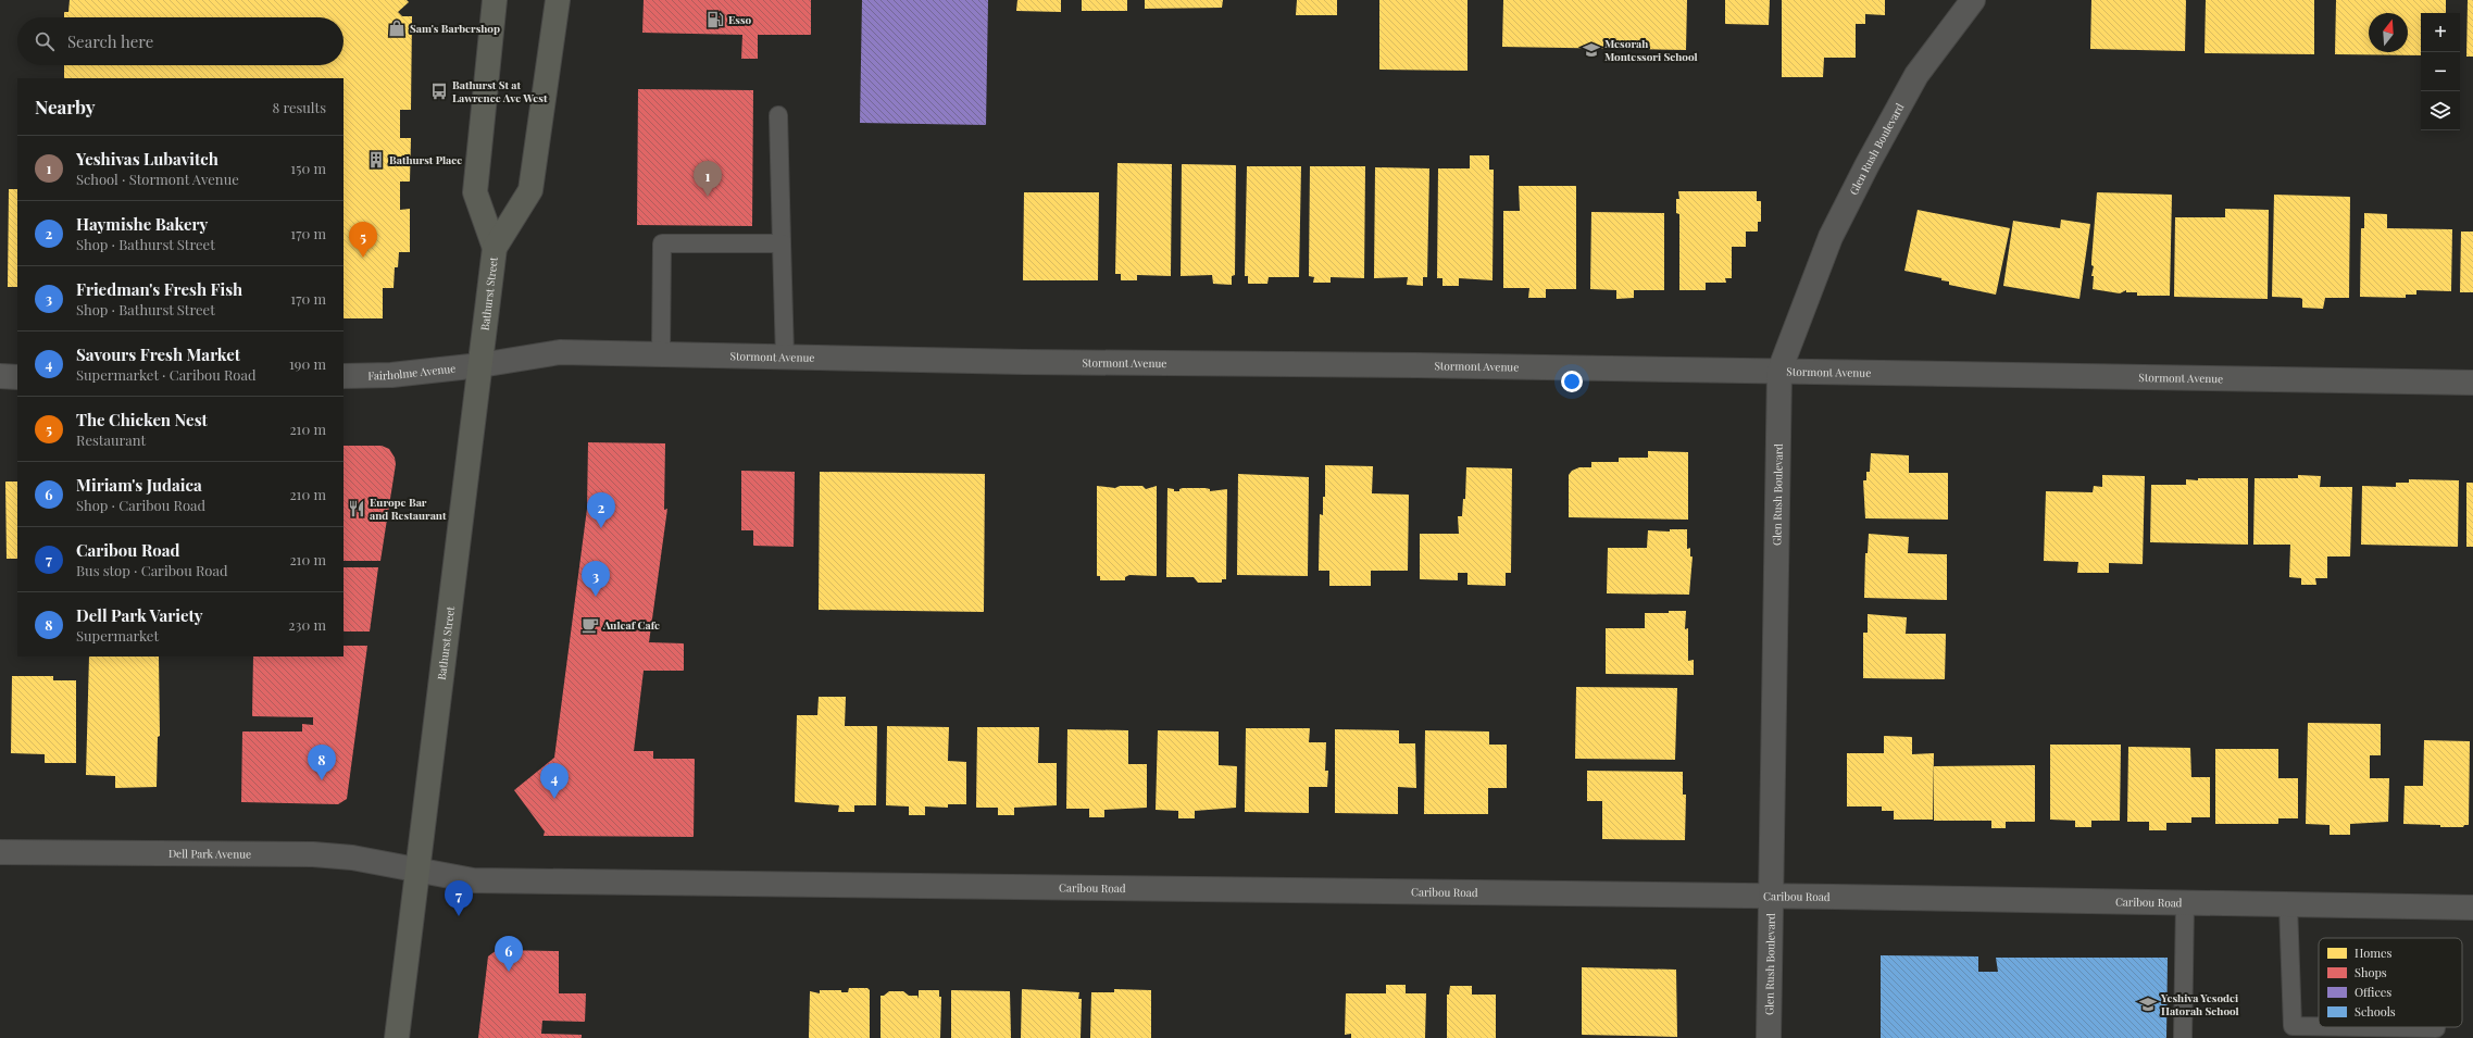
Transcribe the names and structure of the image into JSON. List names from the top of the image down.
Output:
{
  "streets": {
    "main road": ["Bathurst Street"],
    "street": [
      "Glen Rush Boulevard",
      "Stormont Avenue",
      "Fairholme Avenue",
      "Dell Park Avenue",
      "Caribou Road"
    ]
  },
  "crossings": [
    ["Glen Rush Boulevard", "Stormont Avenue"],
    ["Glen Rush Boulevard", "Caribou Road"],
    ["Bathurst Street", "Stormont Avenue"],
    ["Bathurst Street", "Fairholme Avenue"],
    ["Bathurst Street", "Dell Park Avenue"],
    ["Bathurst Street", "Caribou Road"],
    ["Stormont Avenue", "Fairholme Avenue"],
    ["Dell Park Avenue", "Caribou Road"]
  ],
  "places": {
    "fuel station": ["Esso"],
    "shop": ["Sam's Barbershop"],
    "school or university": ["Mesorah Montessori School", "Yeshiva Yesodei Hatorah School"],
    "bus stop": ["Bathurst St at Lawrence Ave West"],
    "building": ["Bathurst Place"],
    "restaurant": ["Europe Bar and Restaurant"],
    "cafe": ["Auleaf Cafe"]
  },
  "legend": [
    "Homes",
    "Shops",
    "Offices",
    "Schools"
  ],
  "north": "top",
  "page": {
    "map_buttons": ["+", "−"],
    "search": "Search here",
    "heading": ["Nearby", "8 results"],
    "list": [
      {
        "mark": "1",
        "name": "Yeshivas Lubavitch",
        "note": "School · Stormont Avenue",
        "value": "150 m"
      },
      {
        "mark": "2",
        "name": "Haymishe Bakery",
        "note": "Shop · Bathurst Street",
        "value": "170 m"
      },
      {
        "mark": "3",
        "name": "Friedman's Fresh Fish",
        "note": "Shop · Bathurst Street",
        "value": "170 m"
      },
      {
        "mark": "4",
        "name": "Savours Fresh Market",
        "note": "Supermarket · Caribou Road",
        "value": "190 m"
      },
      {
        "mark": "5",
        "name": "The Chicken Nest",
        "note": "Restaurant",
        "value": "210 m"
      },
      {
        "mark": "6",
        "name": "Miriam's Judaica",
        "note": "Shop · Caribou Road",
        "value": "210 m"
      },
      {
        "mark": "7",
        "name": "Caribou Road",
        "note": "Bus stop · Caribou Road",
        "value": "210 m"
      },
      {
        "mark": "8",
        "name": "Dell Park Variety",
        "note": "Supermarket",
        "value": "230 m"
      }
    ],
    "pins": [
      "1",
      "5",
      "2",
      "3",
      "8",
      "4",
      "7",
      "6"
    ]
  }
}
